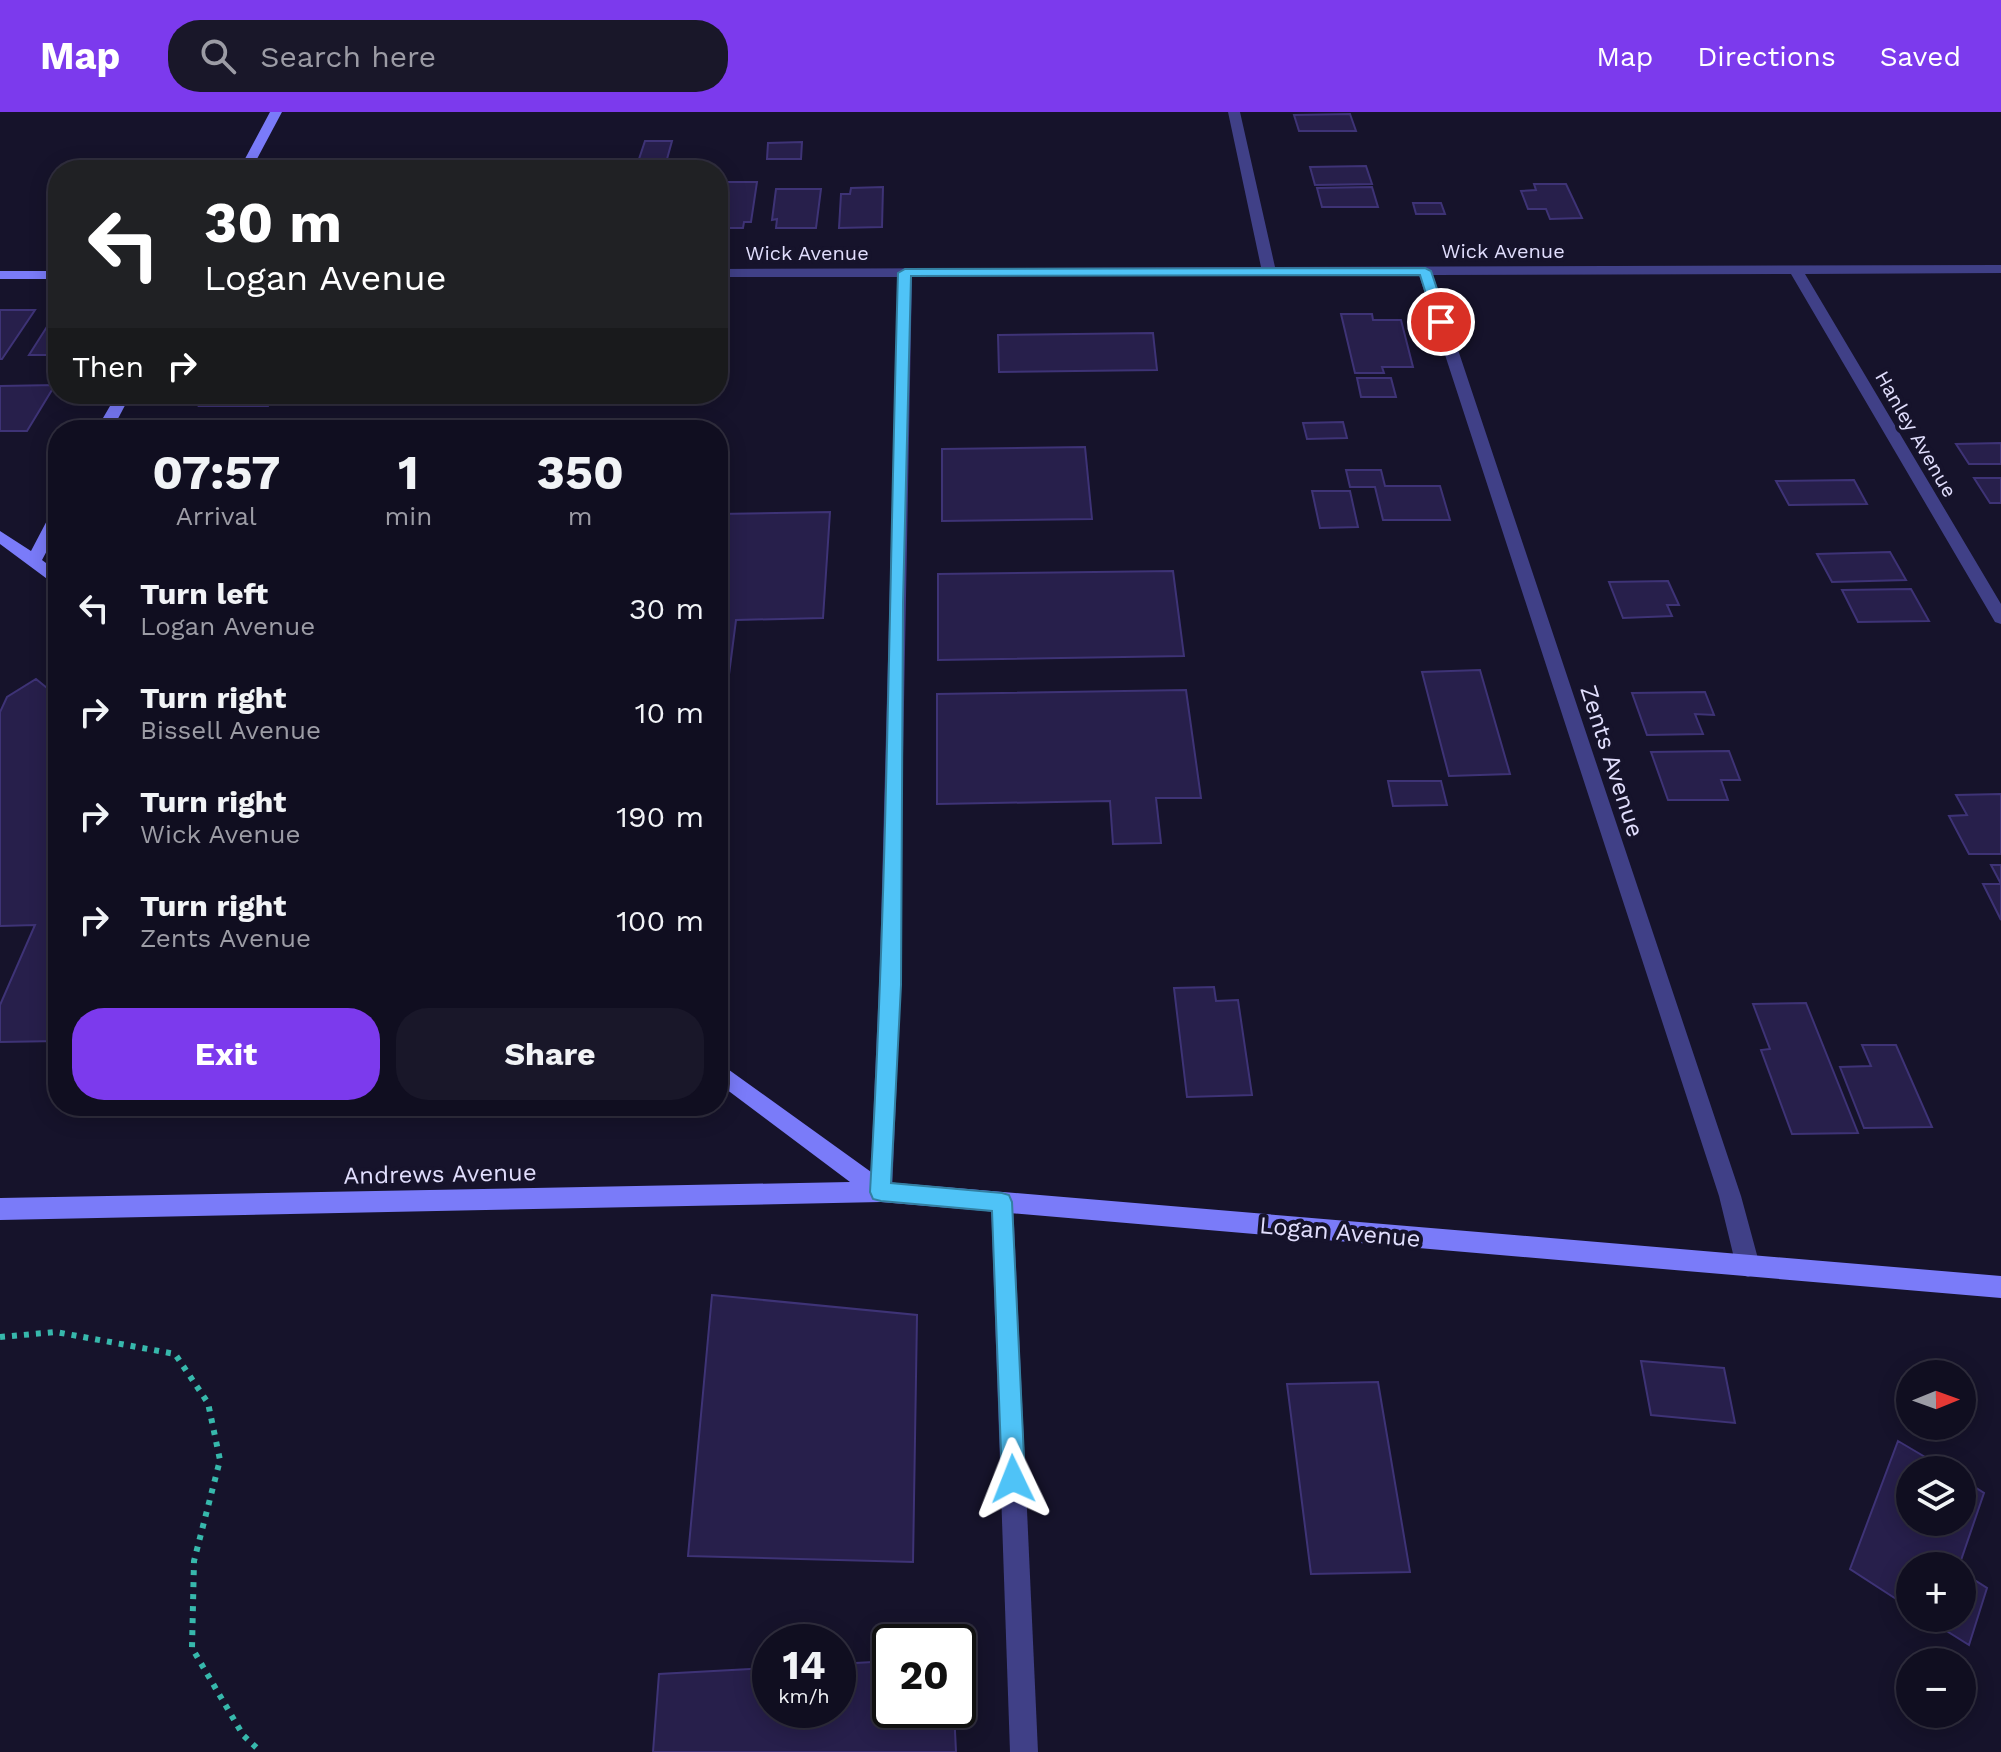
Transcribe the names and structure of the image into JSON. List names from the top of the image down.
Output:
{
  "streets": {
    "street": [
      "Wick Avenue",
      "Hanley Avenue",
      "Zents Avenue",
      "Andrews Avenue",
      "Logan Avenue"
    ]
  },
  "crossings": [
    ["Wick Avenue", "Hanley Avenue"],
    ["Wick Avenue", "Zents Avenue"],
    ["Zents Avenue", "Logan Avenue"],
    ["Andrews Avenue", "Logan Avenue"]
  ],
  "north": "right",
  "page": {
    "header": "Map",
    "search": "Search here",
    "nav": ["Map", "Directions", "Saved"],
    "turn": ["30 m", "Logan Avenue"],
    "then": "Then",
    "eta": [
      "07:57",
      "Arrival",
      "1",
      "min",
      "350",
      "m"
    ],
    "list": [
      {
        "name": "Turn left",
        "note": "Logan Avenue",
        "value": "30 m"
      },
      {
        "name": "Turn right",
        "note": "Bissell Avenue",
        "value": "10 m"
      },
      {
        "name": "Turn right",
        "note": "Wick Avenue",
        "value": "190 m"
      },
      {
        "name": "Turn right",
        "note": "Zents Avenue",
        "value": "100 m"
      }
    ],
    "buttons": ["Exit", "Share"],
    "map_buttons": ["+", "−"],
    "speed": "14 km/h",
    "limit": "20"
  }
}
